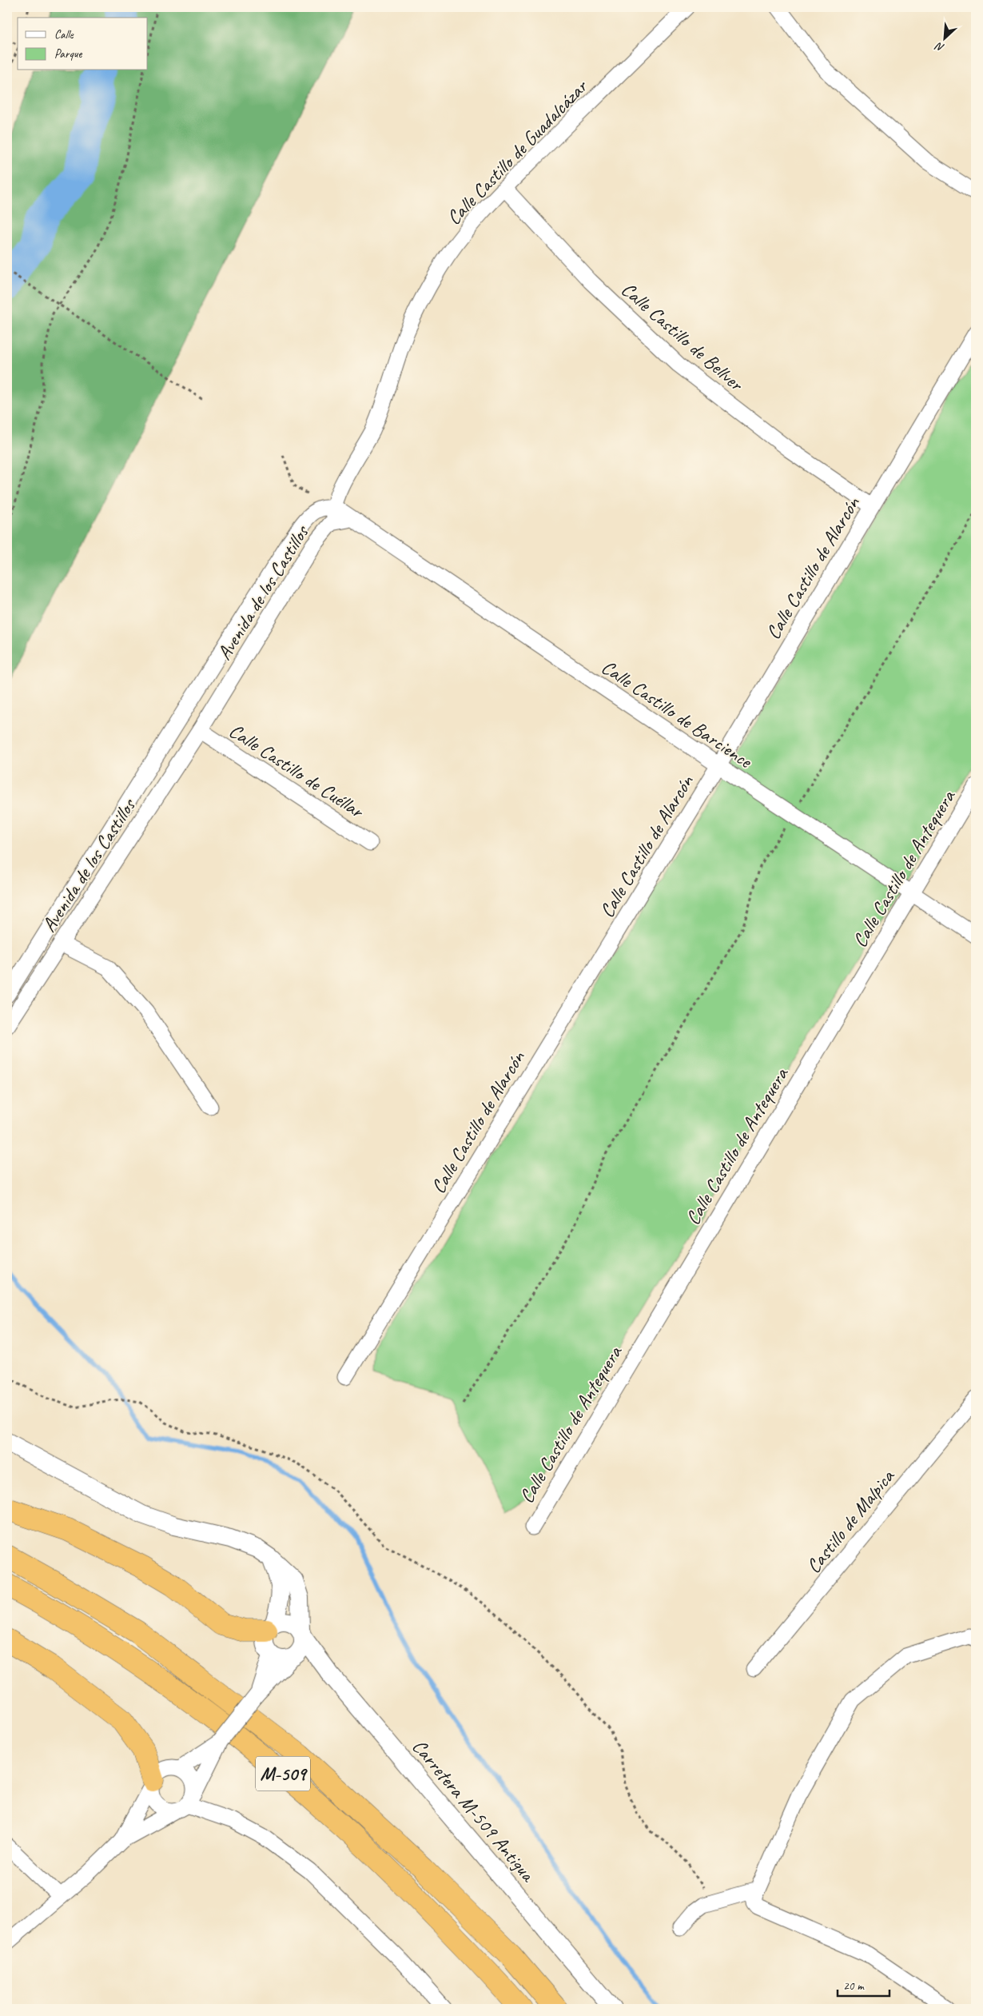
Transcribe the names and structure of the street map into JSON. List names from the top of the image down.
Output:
{
  "streets": {
    "highway": ["M-509"],
    "street": [
      "Calle Castillo de Guadalcázar",
      "Calle Castillo de Bellver",
      "Calle Castillo de Alarcón",
      "Avenida de los Castillos",
      "Calle Castillo de Barcience",
      "Calle Castillo de Cuéllar",
      "Calle Castillo de Antequera",
      "Castillo de Malpica",
      "Carretera M-509 Antigua"
    ]
  },
  "crossings": [
    ["Calle Castillo de Guadalcázar", "Calle Castillo de Bellver"],
    ["Calle Castillo de Guadalcázar", "Avenida de los Castillos"],
    ["Calle Castillo de Guadalcázar", "Calle Castillo de Barcience"],
    ["Calle Castillo de Bellver", "Calle Castillo de Alarcón"],
    ["Calle Castillo de Alarcón", "Calle Castillo de Barcience"],
    ["Avenida de los Castillos", "Calle Castillo de Barcience"],
    ["Avenida de los Castillos", "Calle Castillo de Cuéllar"],
    ["Calle Castillo de Barcience", "Calle Castillo de Antequera"]
  ],
  "legend": ["Calle", "Parque"],
  "scale_bar": "20 m",
  "north": "bottom left"
}
